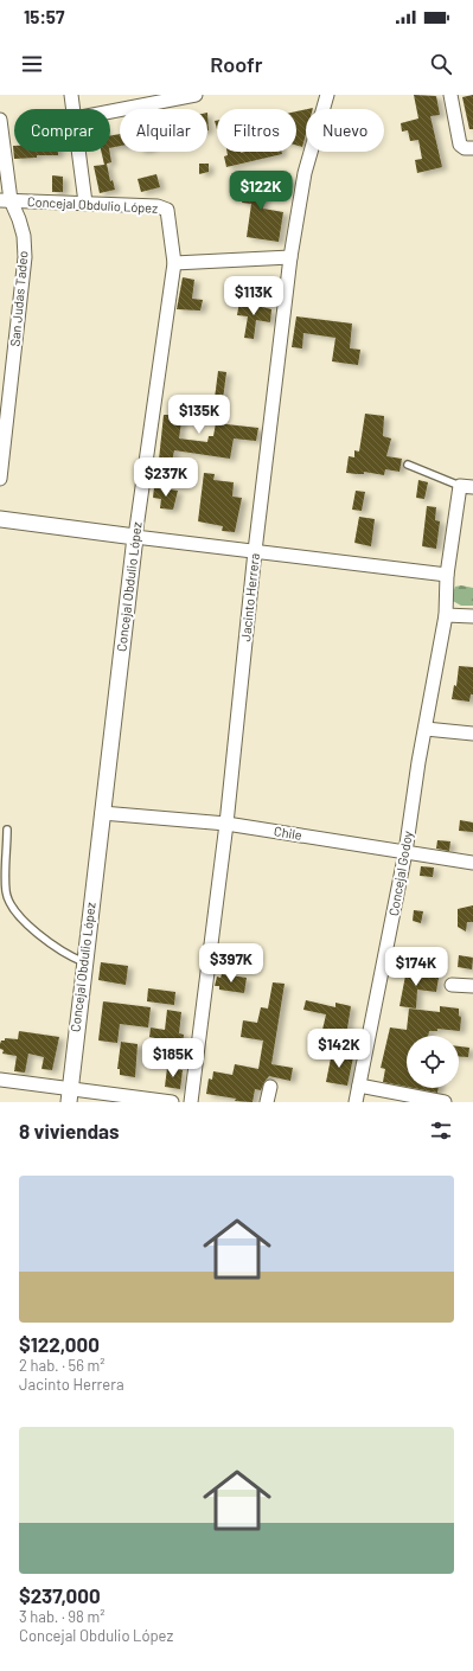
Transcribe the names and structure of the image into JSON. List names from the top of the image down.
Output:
{
  "streets": {
    "street": [
      "Concejal Obdulio López",
      "San Judas Tadeo",
      "Jacinto Herrera",
      "Chile",
      "Concejal Godoy"
    ]
  },
  "crossings": [
    ["Concejal Obdulio López", "San Judas Tadeo"],
    ["Concejal Obdulio López", "Chile"],
    ["Jacinto Herrera", "Chile"],
    ["Chile", "Concejal Godoy"]
  ],
  "page": {
    "status": "15:57",
    "header": "Roofr",
    "chip": [
      "Comprar",
      "Alquilar",
      "Filtros",
      "Nuevo"
    ],
    "price": [
      "$122K",
      "$113K",
      "$135K",
      "$237K",
      "$397K",
      "$174K",
      "$142K",
      "$185K"
    ],
    "heading": "8 viviendas",
    "list": [
      {
        "name": "$122,000",
        "note": "2 hab. · 56 m² · Jacinto Herrera"
      },
      {
        "name": "$237,000",
        "note": "3 hab. · 98 m² · Concejal Obdulio López"
      }
    ]
  }
}
